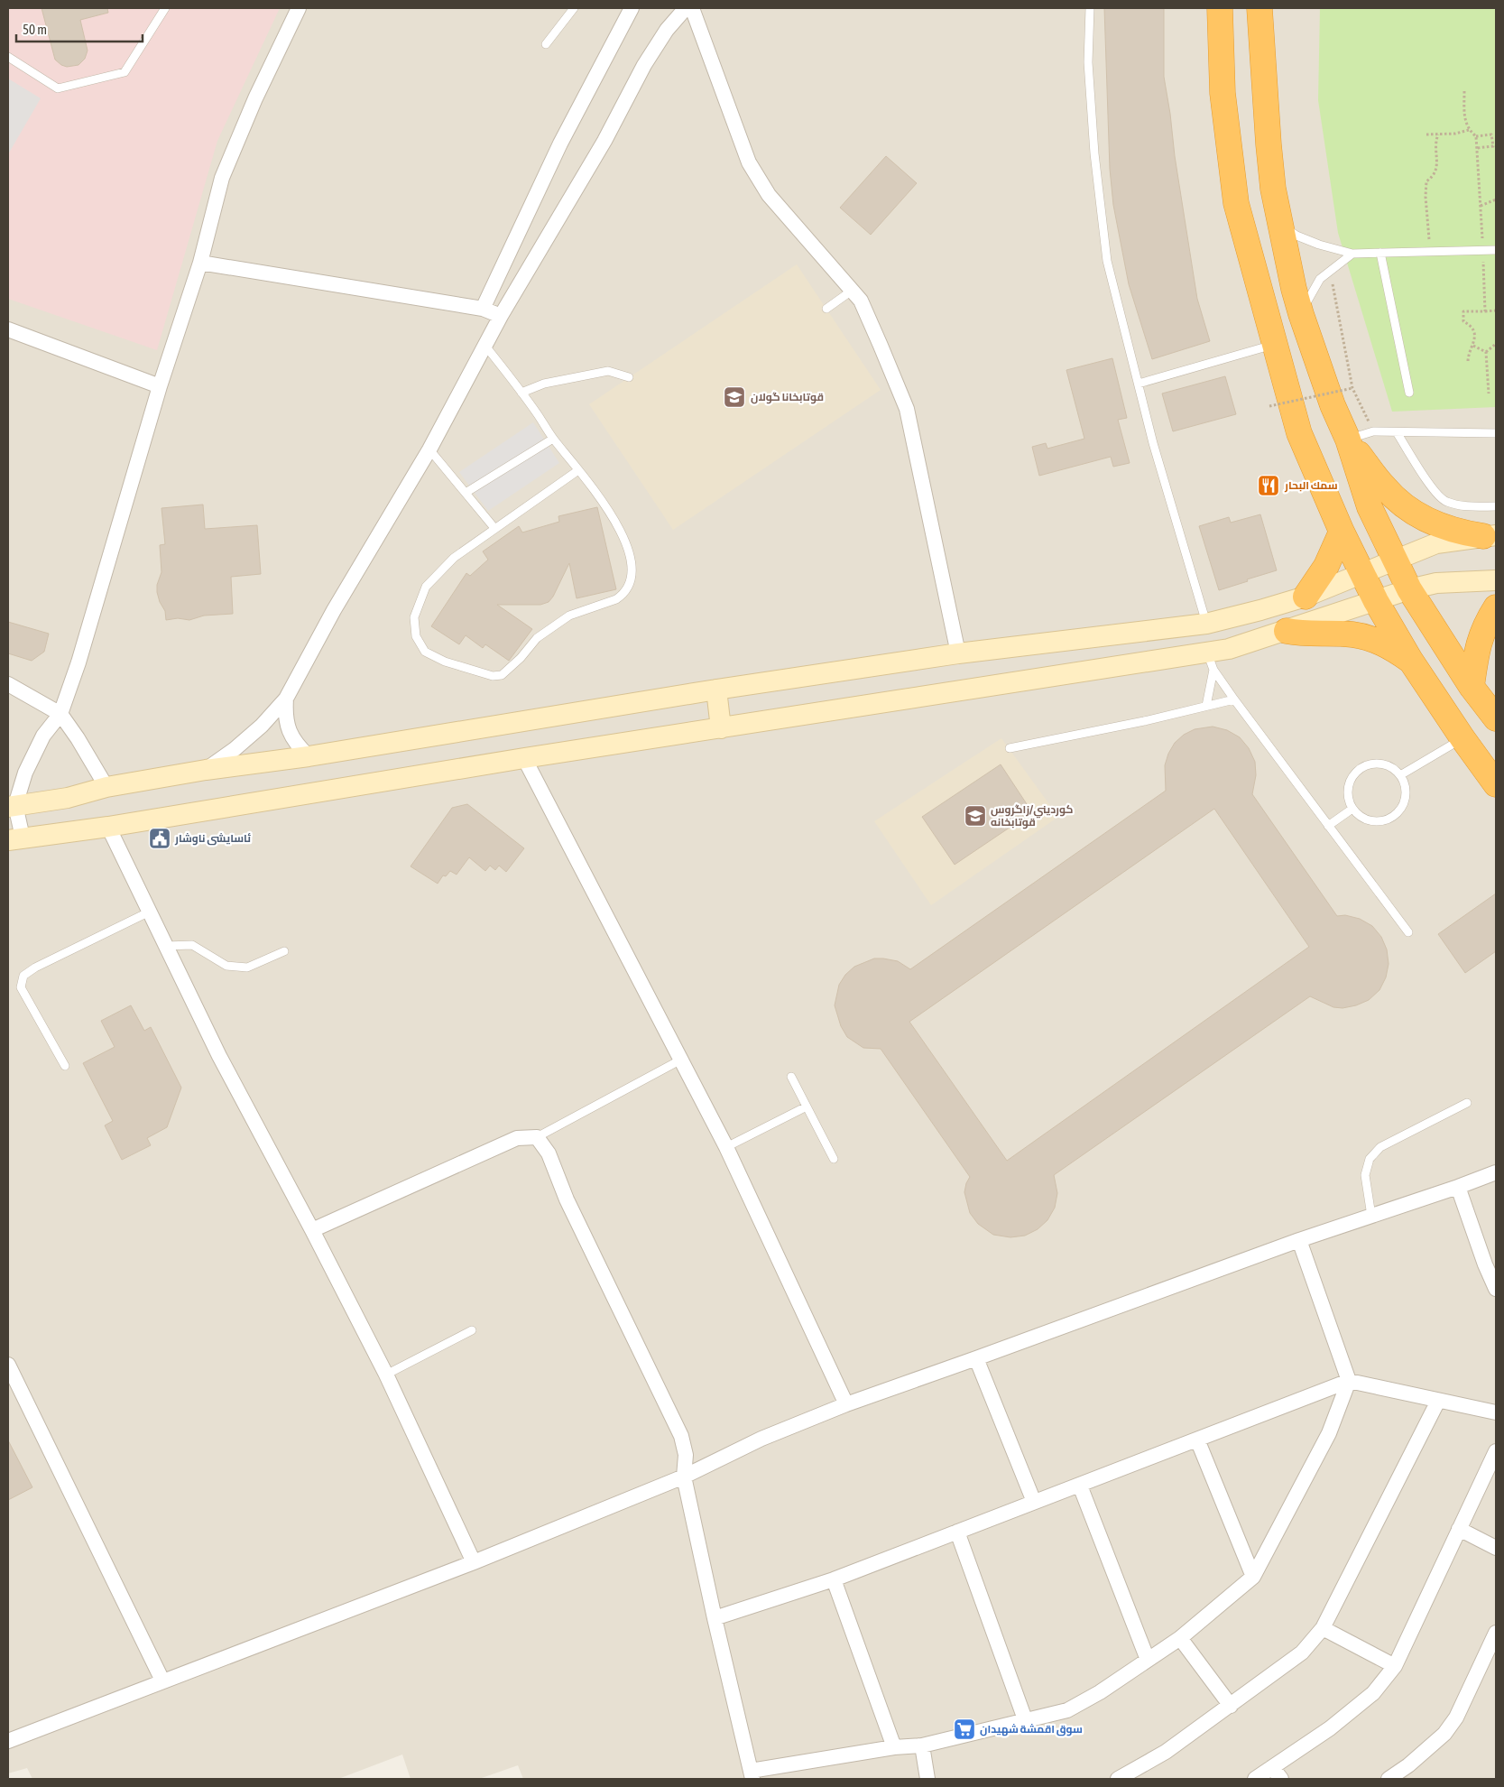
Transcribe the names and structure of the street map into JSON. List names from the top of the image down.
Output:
{
  "places": {
    "school or university": ["قوتابخانا گولان", "كورديني/زاگروس قوتابخانه‌"],
    "restaurant": ["سمك البحار"],
    "public building": ["ئاسايشى ناوشار"],
    "supermarket": ["سوق اقمشة شهيدان"]
  },
  "scale_bar": "50 m"
}
